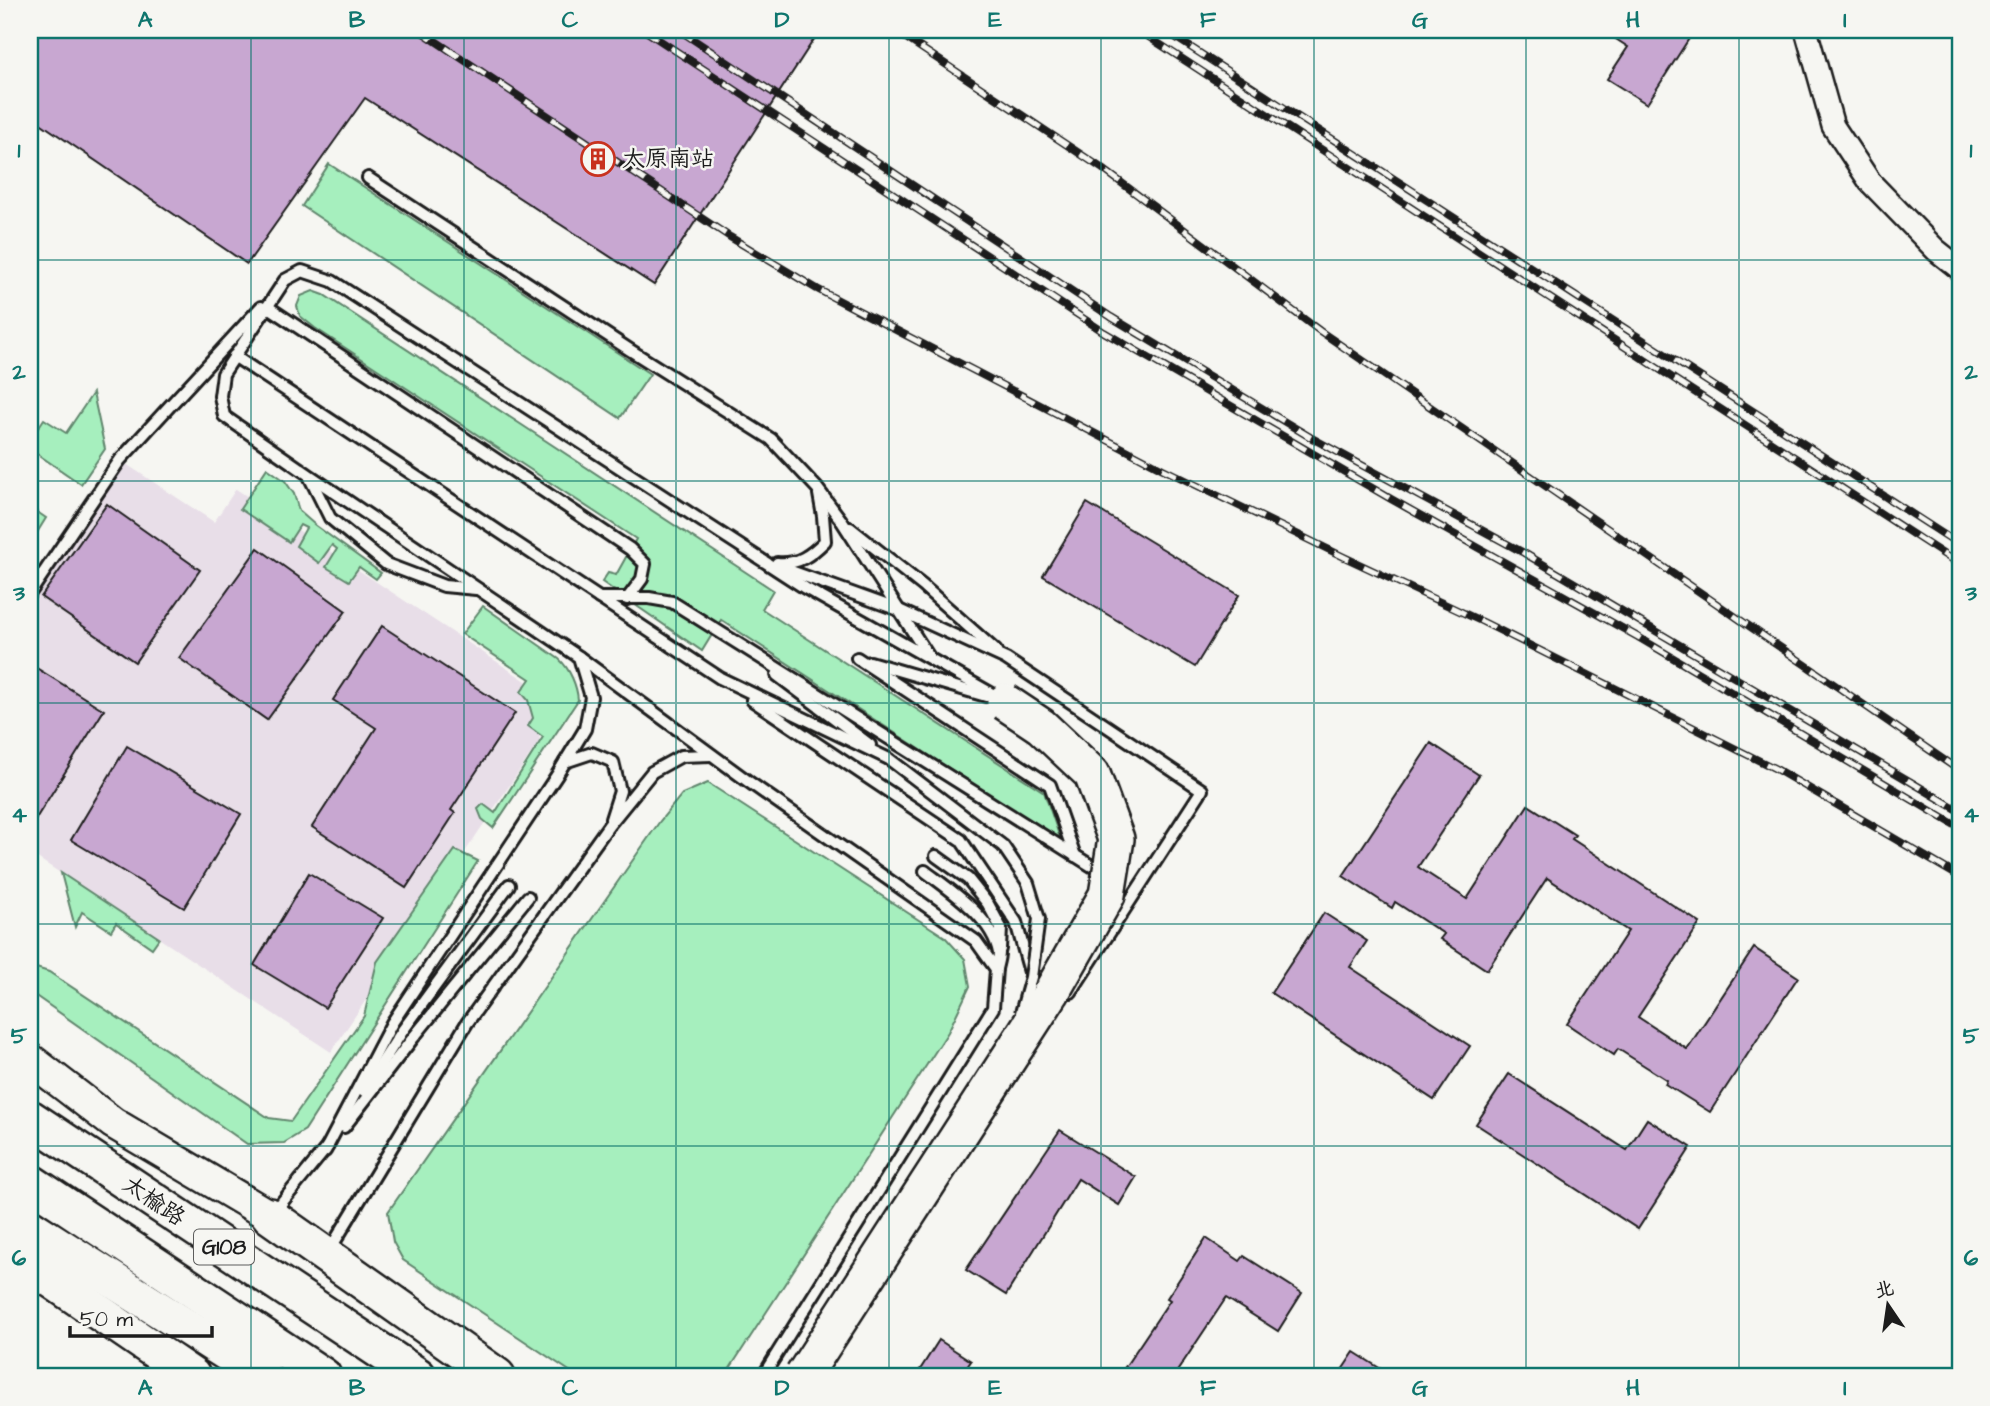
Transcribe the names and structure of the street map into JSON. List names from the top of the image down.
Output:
{
  "streets": {
    "highway": ["太榆路", "G108"]
  },
  "places": {
    "building": ["太原南站"]
  },
  "scale_bar": "50 m",
  "north": "top",
  "grid": {
    "columns": [
      "A",
      "B",
      "C",
      "D",
      "E",
      "F",
      "G",
      "H",
      "I"
    ],
    "rows": [
      "1",
      "2",
      "3",
      "4",
      "5",
      "6"
    ]
  }
}
